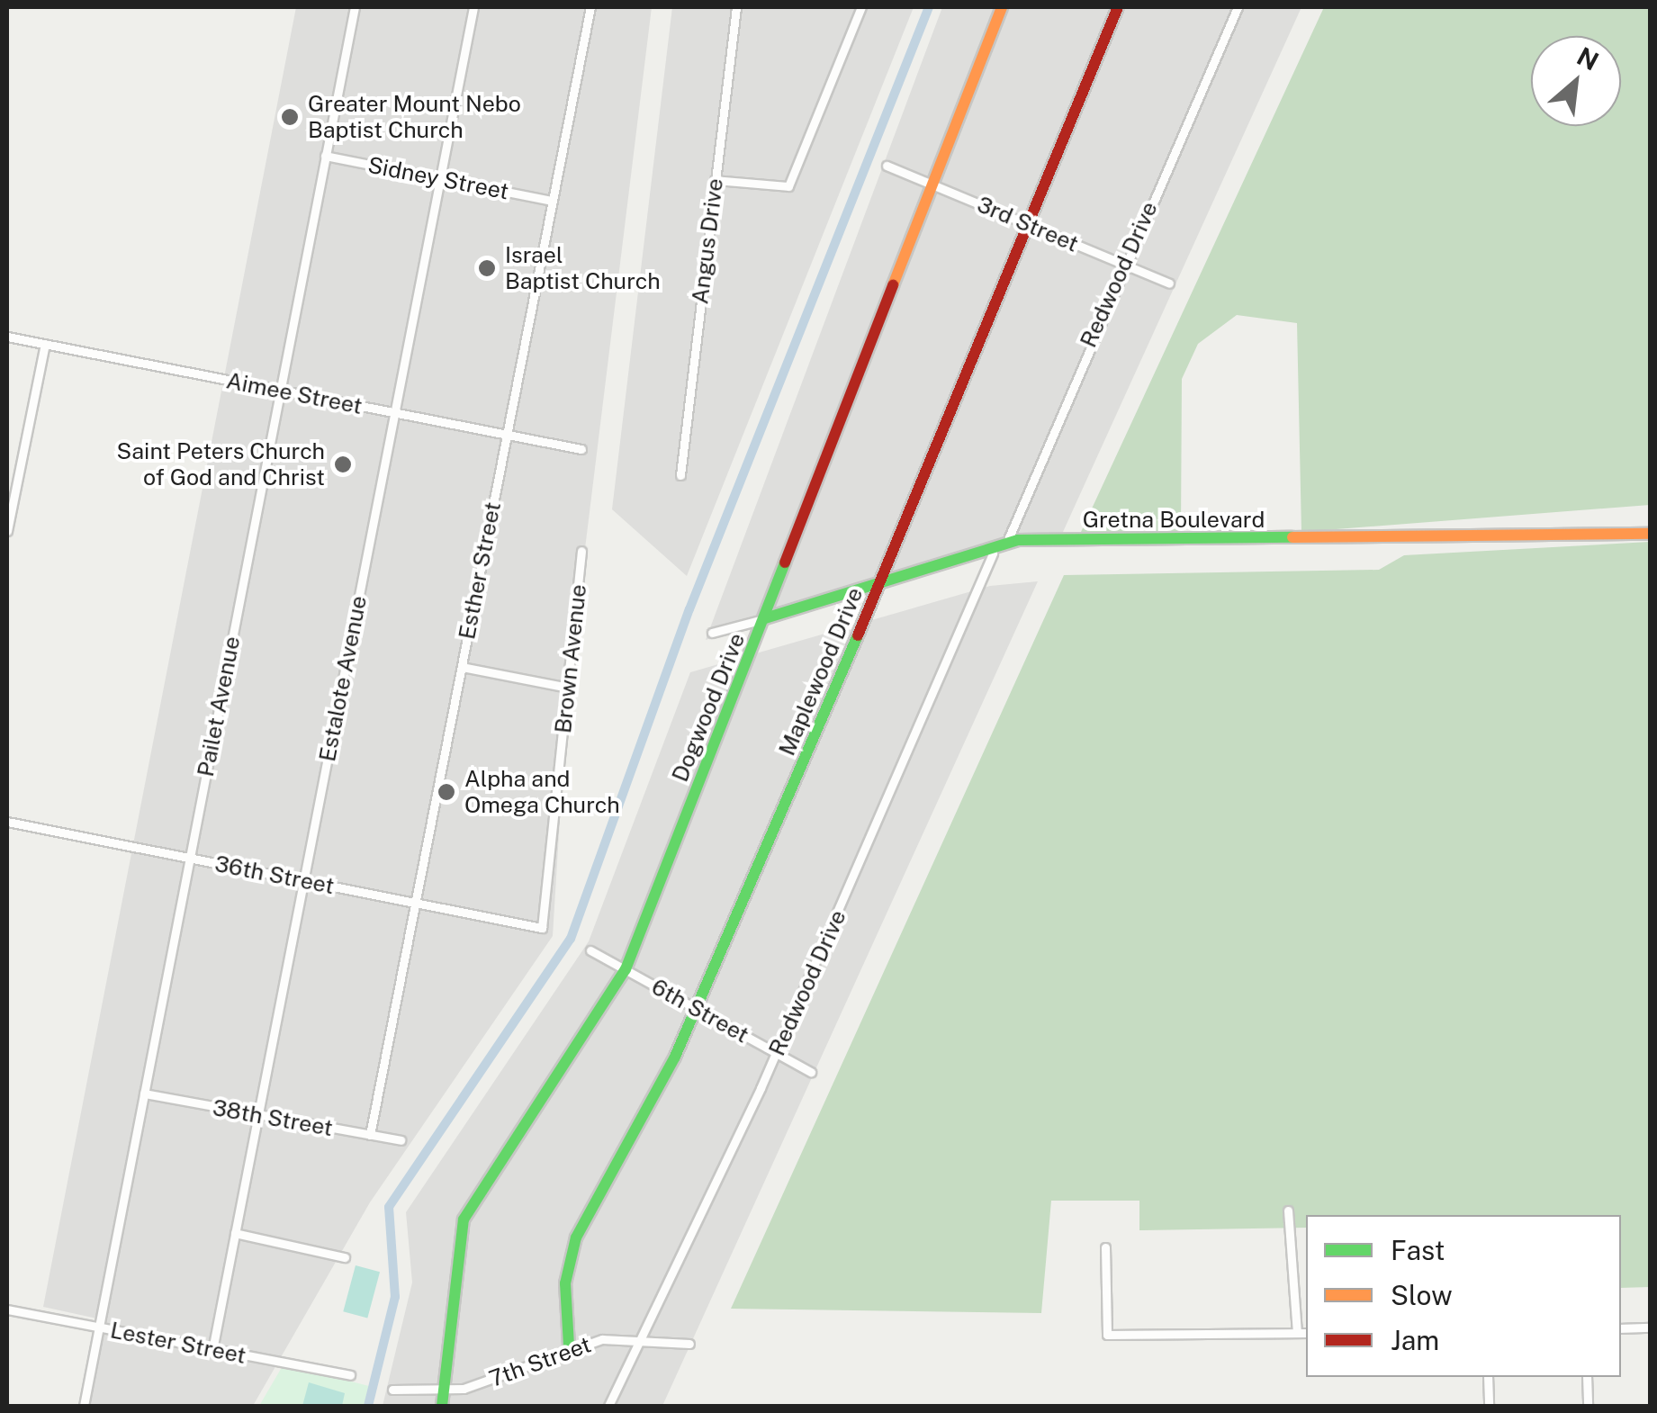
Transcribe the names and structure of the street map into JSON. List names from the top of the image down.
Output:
{
  "streets": {
    "street": [
      "Sidney Street",
      "3rd Street",
      "Angus Drive",
      "Redwood Drive",
      "Aimee Street",
      "Gretna Boulevard",
      "Esther Street",
      "Brown Avenue",
      "Maplewood Drive",
      "Estalote Avenue",
      "Pailet Avenue",
      "Dogwood Drive",
      "36th Street",
      "6th Street",
      "38th Street",
      "Lester Street",
      "7th Street"
    ]
  },
  "crossings": [
    ["Sidney Street", "Esther Street"],
    ["Sidney Street", "Estalote Avenue"],
    ["Sidney Street", "Pailet Avenue"],
    ["3rd Street", "Redwood Drive"],
    ["3rd Street", "Maplewood Drive"],
    ["3rd Street", "Dogwood Drive"],
    ["Redwood Drive", "Gretna Boulevard"],
    ["Redwood Drive", "6th Street"],
    ["Redwood Drive", "7th Street"],
    ["Aimee Street", "Esther Street"],
    ["Aimee Street", "Estalote Avenue"],
    ["Aimee Street", "Pailet Avenue"],
    ["Esther Street", "36th Street"],
    ["Esther Street", "38th Street"],
    ["Brown Avenue", "36th Street"],
    ["Maplewood Drive", "6th Street"],
    ["Maplewood Drive", "7th Street"],
    ["Estalote Avenue", "36th Street"],
    ["Estalote Avenue", "38th Street"],
    ["Estalote Avenue", "Lester Street"],
    ["Pailet Avenue", "36th Street"],
    ["Pailet Avenue", "38th Street"],
    ["Pailet Avenue", "Lester Street"],
    ["Dogwood Drive", "6th Street"],
    ["Dogwood Drive", "7th Street"]
  ],
  "places": [
    "Greater Mount Nebo Baptist Church",
    "Israel Baptist Church",
    "Saint Peters Church of God and Christ",
    "Alpha and Omega Church"
  ],
  "legend": ["Fast", "Slow", "Jam"],
  "north": "top right"
}
